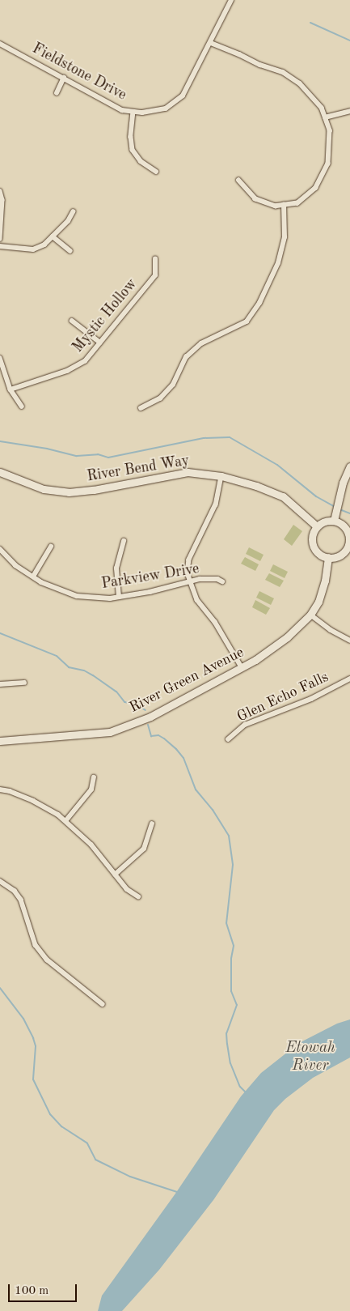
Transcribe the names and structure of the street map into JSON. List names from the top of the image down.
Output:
{
  "streets": {
    "street": [
      "Fieldstone Drive",
      "Mystic Hollow",
      "River Bend Way",
      "Parkview Drive",
      "River Green Avenue",
      "Glen Echo Falls"
    ]
  },
  "crossings": [
    ["River Bend Way", "River Green Avenue"]
  ],
  "water": ["Etowah River"],
  "scale_bar": "100 m"
}
